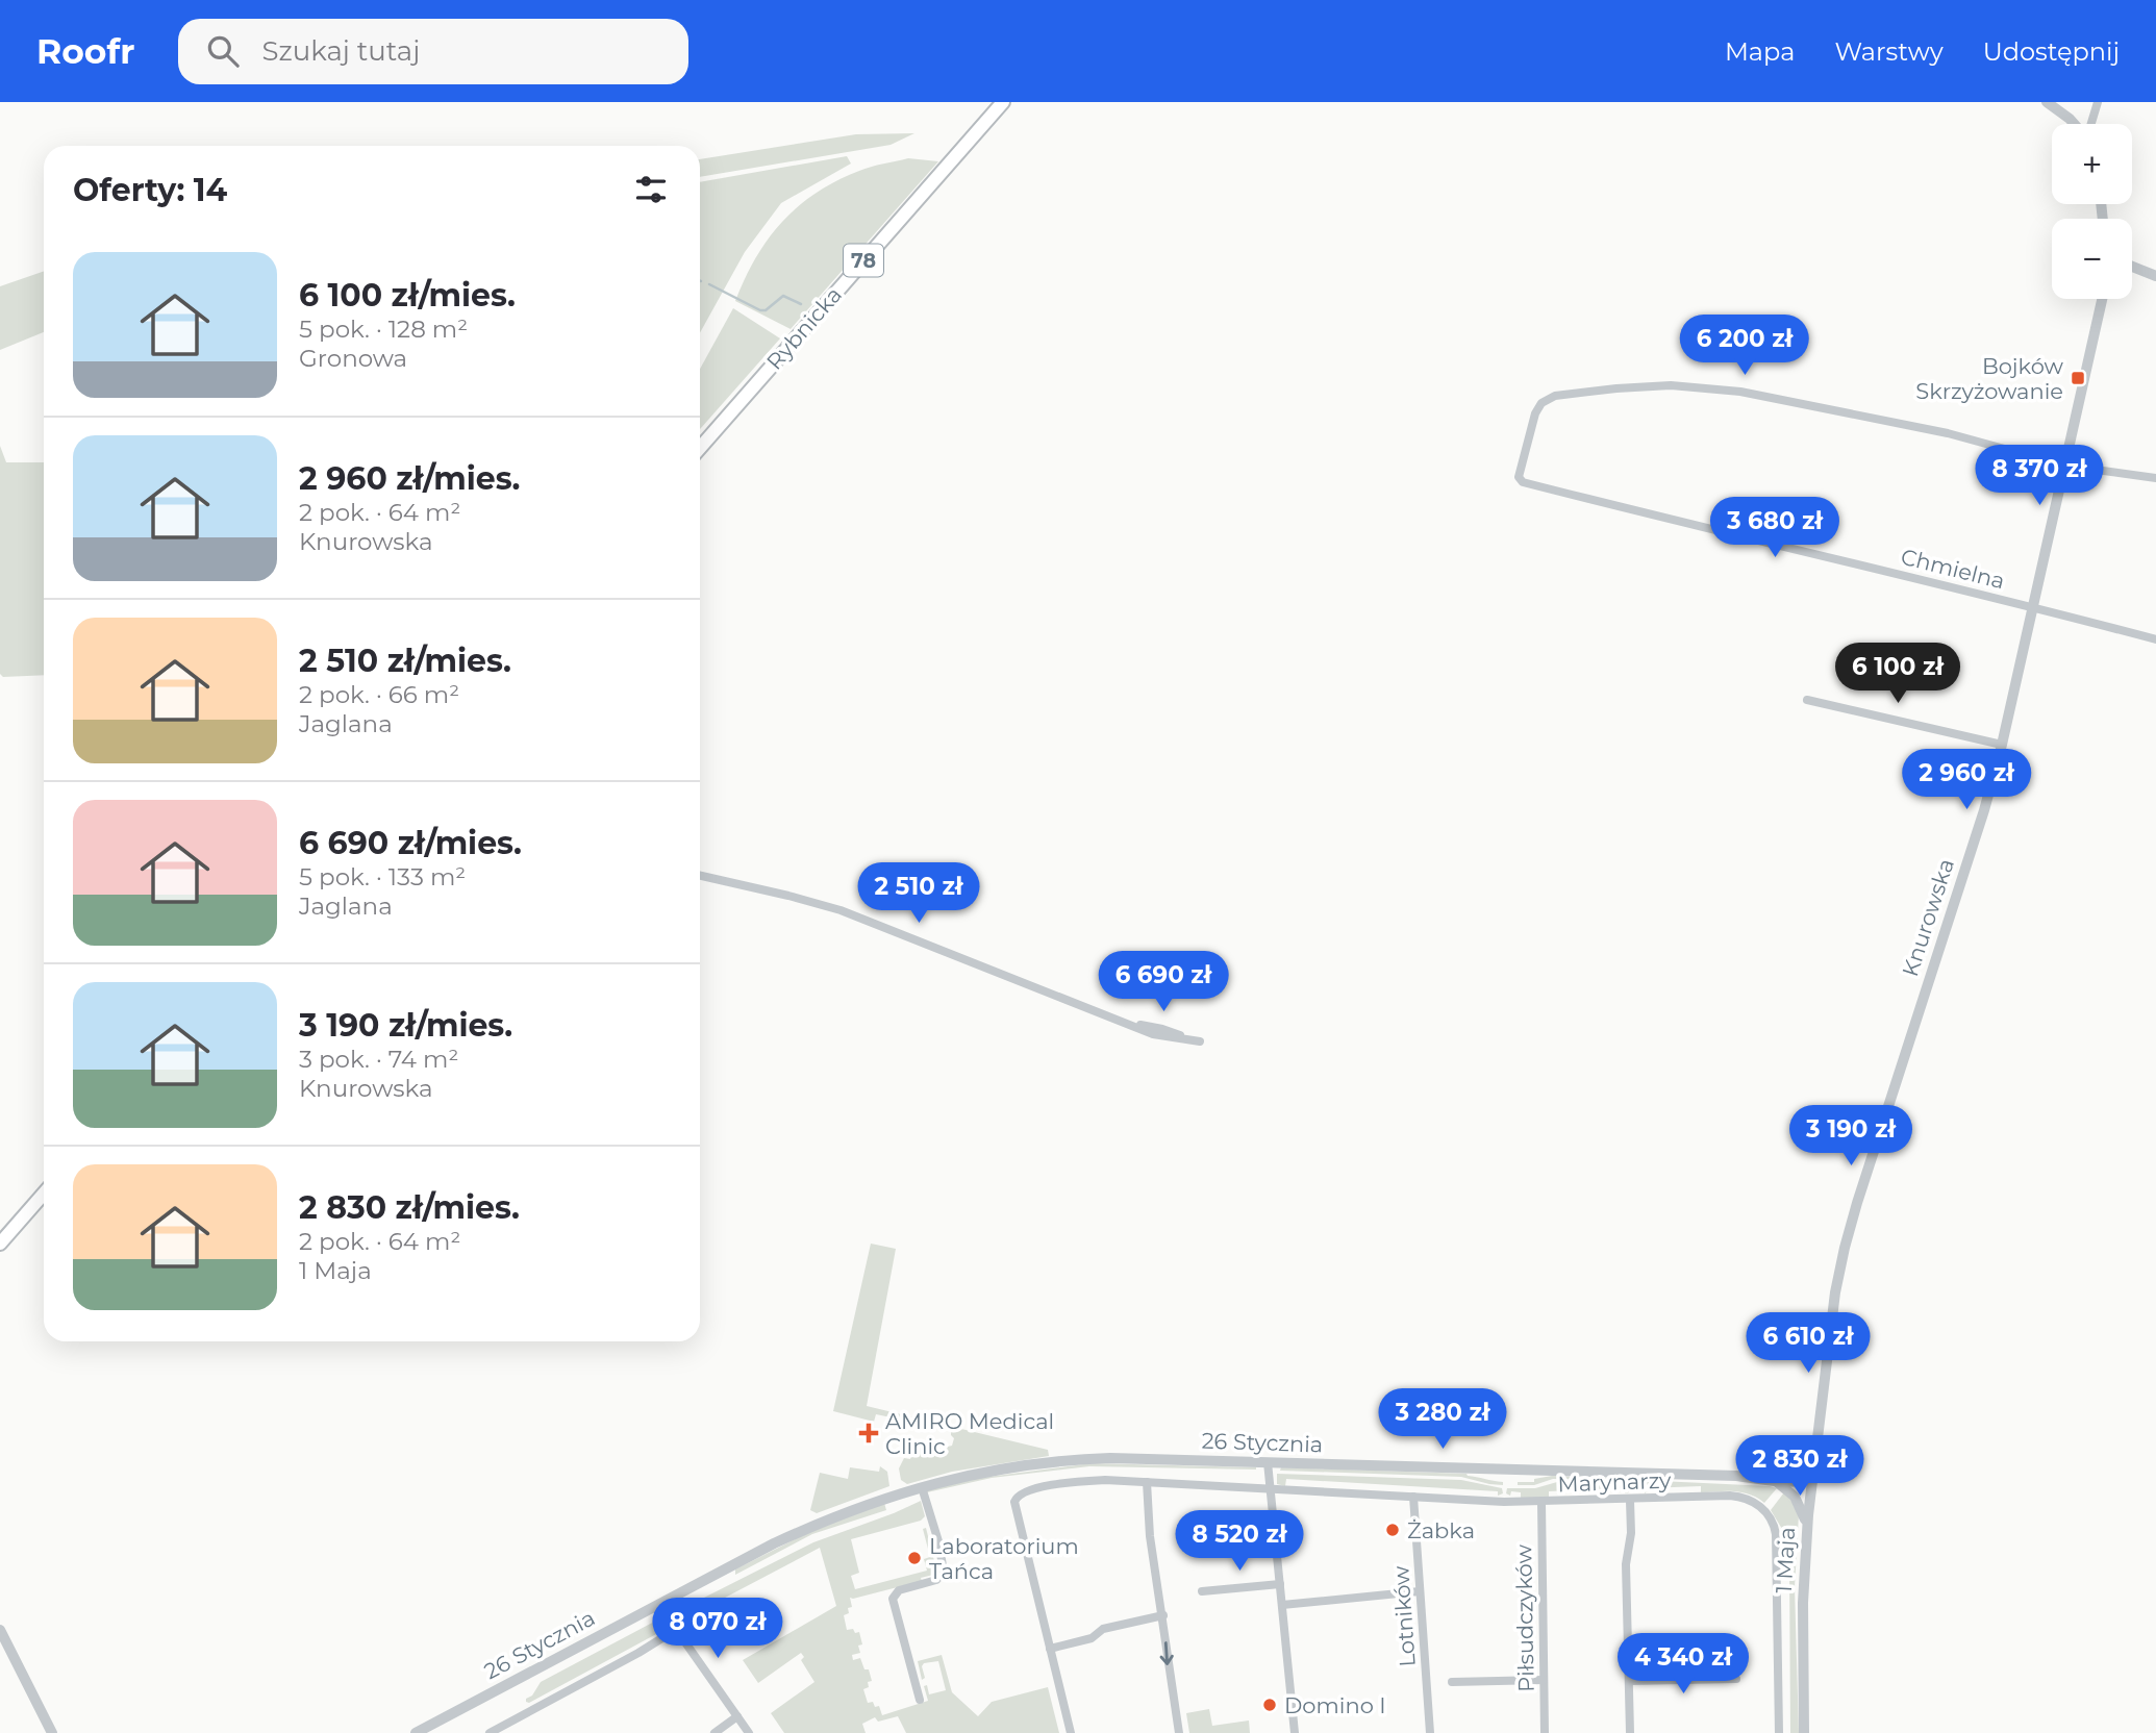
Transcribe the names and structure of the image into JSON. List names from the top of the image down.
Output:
{
  "streets": {
    "main road": ["78", "Rybnicka"],
    "street": [
      "Chmielna",
      "Knurowska",
      "26 Stycznia",
      "Marynarzy",
      "1 Maja",
      "Lotników",
      "Piłsudczyków"
    ]
  },
  "crossings": [
    ["Chmielna", "Knurowska"],
    ["Knurowska", "26 Stycznia"],
    ["Knurowska", "1 Maja"],
    ["26 Stycznia", "1 Maja"],
    ["Marynarzy", "Lotników"],
    ["Marynarzy", "Piłsudczyków"]
  ],
  "places": {
    "transit": ["Bojków Skrzyżowanie"],
    "health": ["AMIRO Medical Clinic"],
    "other": ["Żabka", "Laboratorium Tańca", "Domino I"]
  },
  "page": {
    "header": "Roofr",
    "search": "Szukaj tutaj",
    "nav": ["Mapa", "Warstwy", "Udostępnij"],
    "map_buttons": ["+", "−"],
    "heading": "Oferty: 14",
    "list": [
      {
        "name": "6 100 zł/mies.",
        "note": "5 pok. · 128 m² · Gronowa"
      },
      {
        "name": "2 960 zł/mies.",
        "note": "2 pok. · 64 m² · Knurowska"
      },
      {
        "name": "2 510 zł/mies.",
        "note": "2 pok. · 66 m² · Jaglana"
      },
      {
        "name": "6 690 zł/mies.",
        "note": "5 pok. · 133 m² · Jaglana"
      },
      {
        "name": "3 190 zł/mies.",
        "note": "3 pok. · 74 m² · Knurowska"
      },
      {
        "name": "2 830 zł/mies.",
        "note": "2 pok. · 64 m² · 1 Maja"
      }
    ],
    "price": [
      "6 200 zł",
      "8 370 zł",
      "3 680 zł",
      "6 100 zł",
      "2 960 zł",
      "2 510 zł",
      "6 690 zł",
      "3 190 zł",
      "6 610 zł",
      "3 280 zł",
      "2 830 zł",
      "8 520 zł",
      "8 070 zł",
      "4 340 zł"
    ]
  }
}
